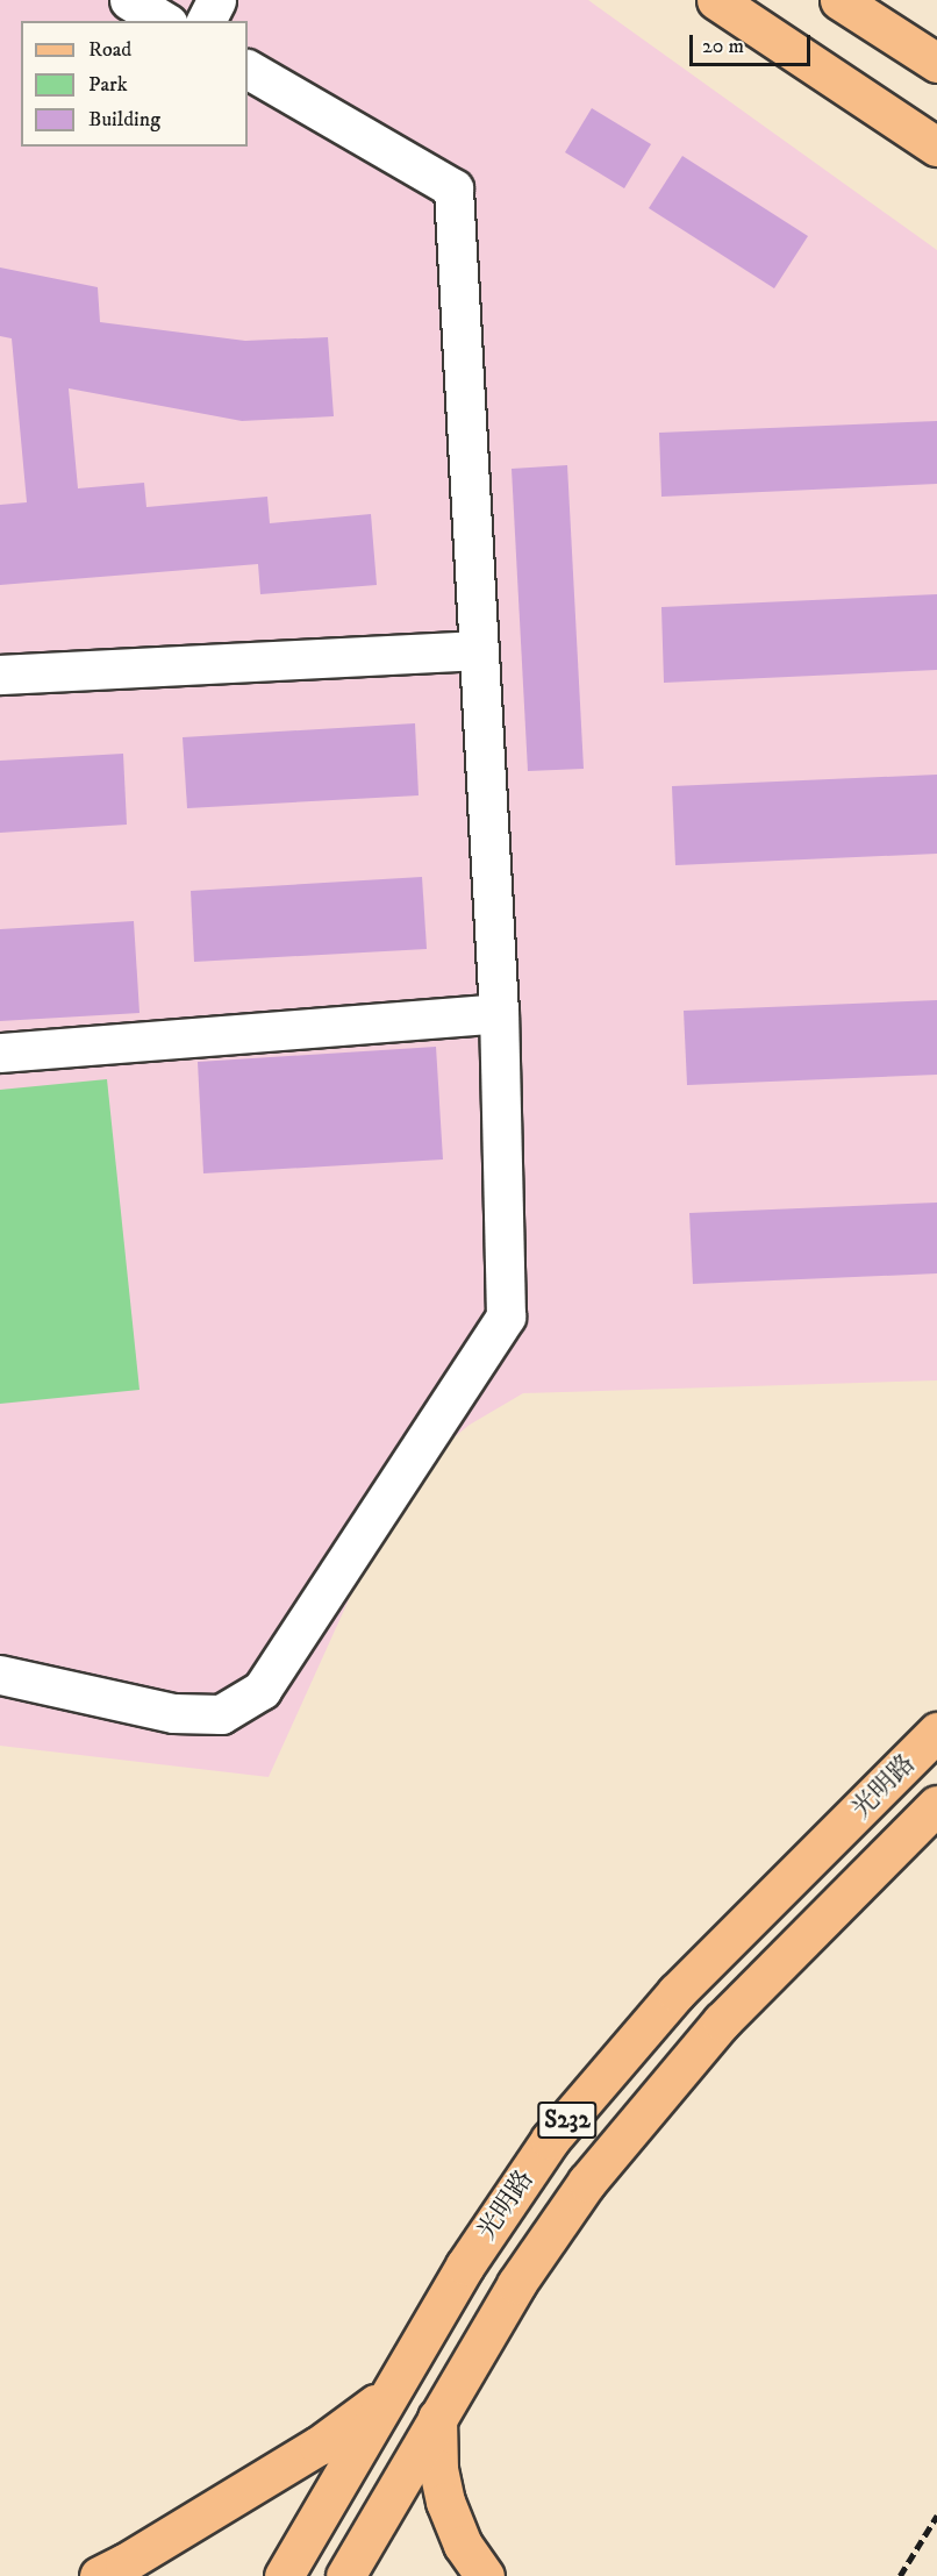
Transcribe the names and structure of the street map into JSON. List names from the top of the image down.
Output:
{
  "streets": {
    "main road": ["光明路", "S232"]
  },
  "legend": ["Road", "Park", "Building"],
  "scale_bar": "20 m"
}
